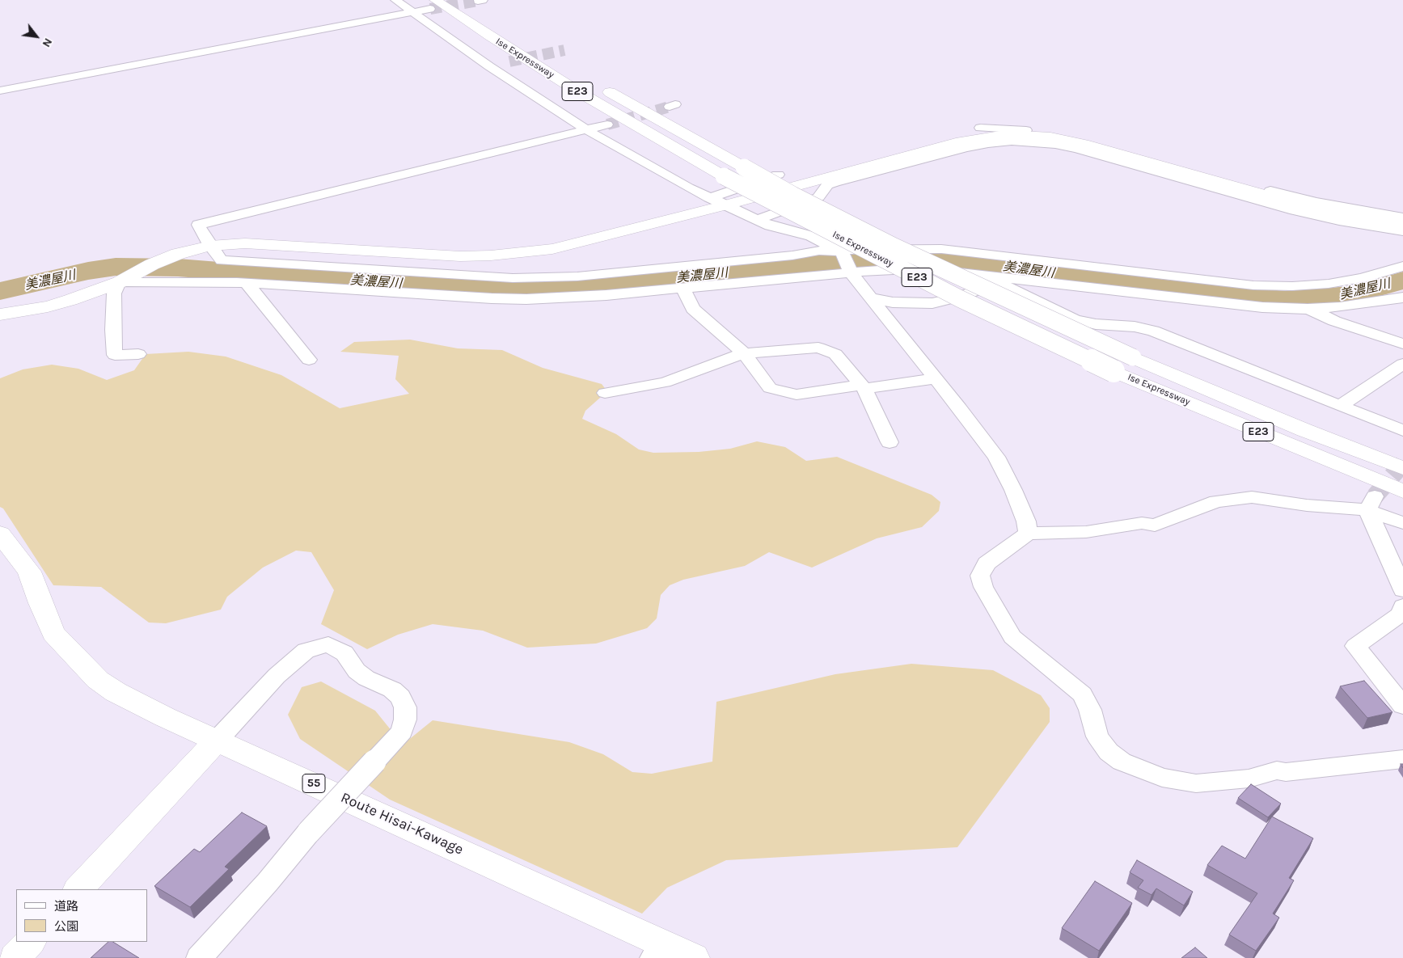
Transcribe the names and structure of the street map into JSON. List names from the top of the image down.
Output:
{
  "streets": {
    "main road": [
      "Ise Expressway",
      "E23",
      "55",
      "Route Hisai-Kawage"
    ]
  },
  "water": ["美濃屋川"],
  "legend": ["道路", "公園"],
  "north": "bottom right"
}
